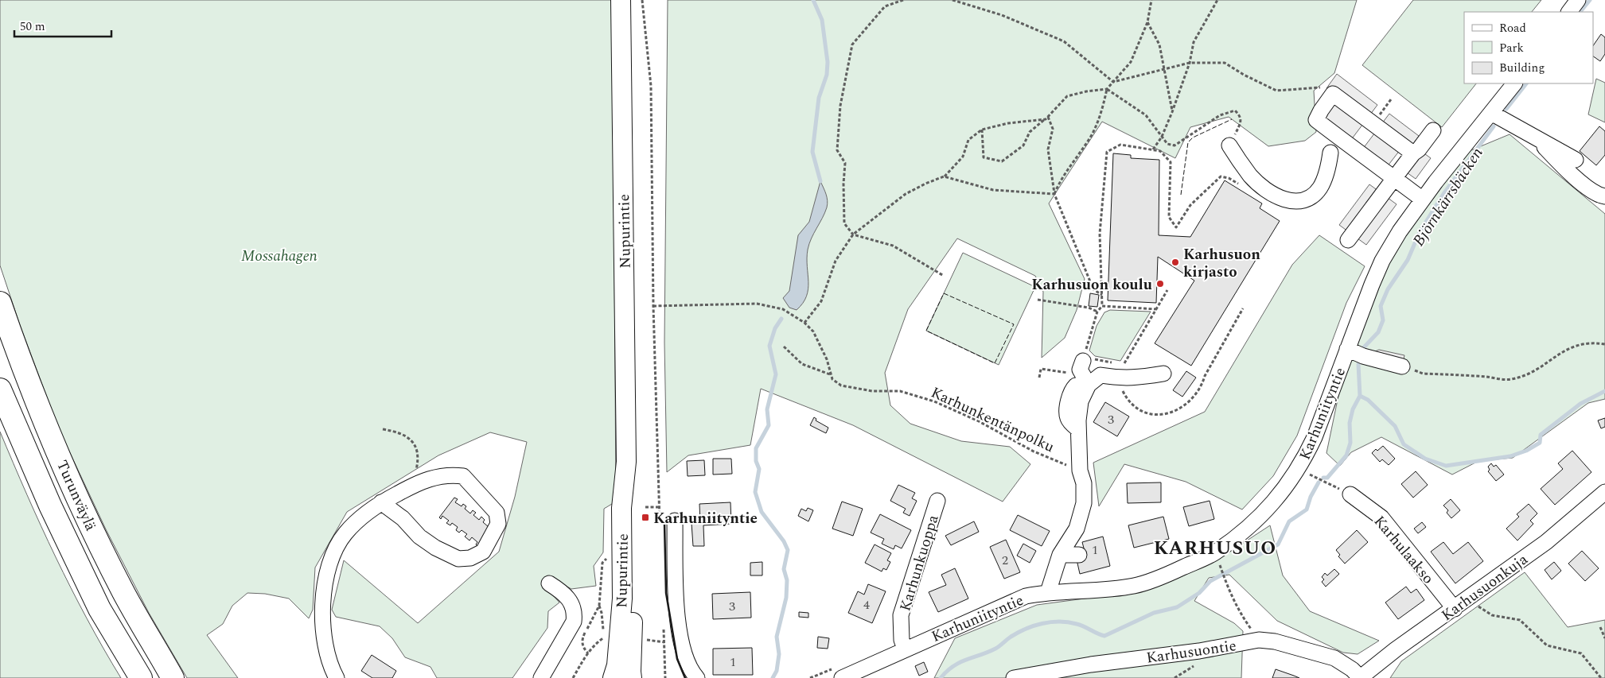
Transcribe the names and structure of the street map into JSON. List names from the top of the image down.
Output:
{
  "streets": {
    "highway": ["Turunväylä"],
    "main road": ["Nupurintie"],
    "street": [
      "Karhuniityntie",
      "Karhulaakso",
      "Karhunkuoppa",
      "Karhusuonkuja",
      "Karhusuontie"
    ],
    "path": ["Karhunkentänpolku"]
  },
  "crossings": [
    ["Karhuniityntie", "Karhunkuoppa"],
    ["Karhulaakso", "Karhusuonkuja"],
    ["Karhusuonkuja", "Karhusuontie"]
  ],
  "districts": ["KARHUSUO"],
  "water": ["Björnkärrsbäcken"],
  "parks": ["Mossahagen"],
  "places": {
    "other": ["Karhusuon kirjasto", "Karhusuon koulu"],
    "transit": ["Karhuniityntie"]
  },
  "house_numbers": [
    "3",
    "1",
    "2",
    "4",
    "3",
    "1"
  ],
  "legend": ["Road", "Park", "Building"],
  "scale_bar": "50 m"
}
